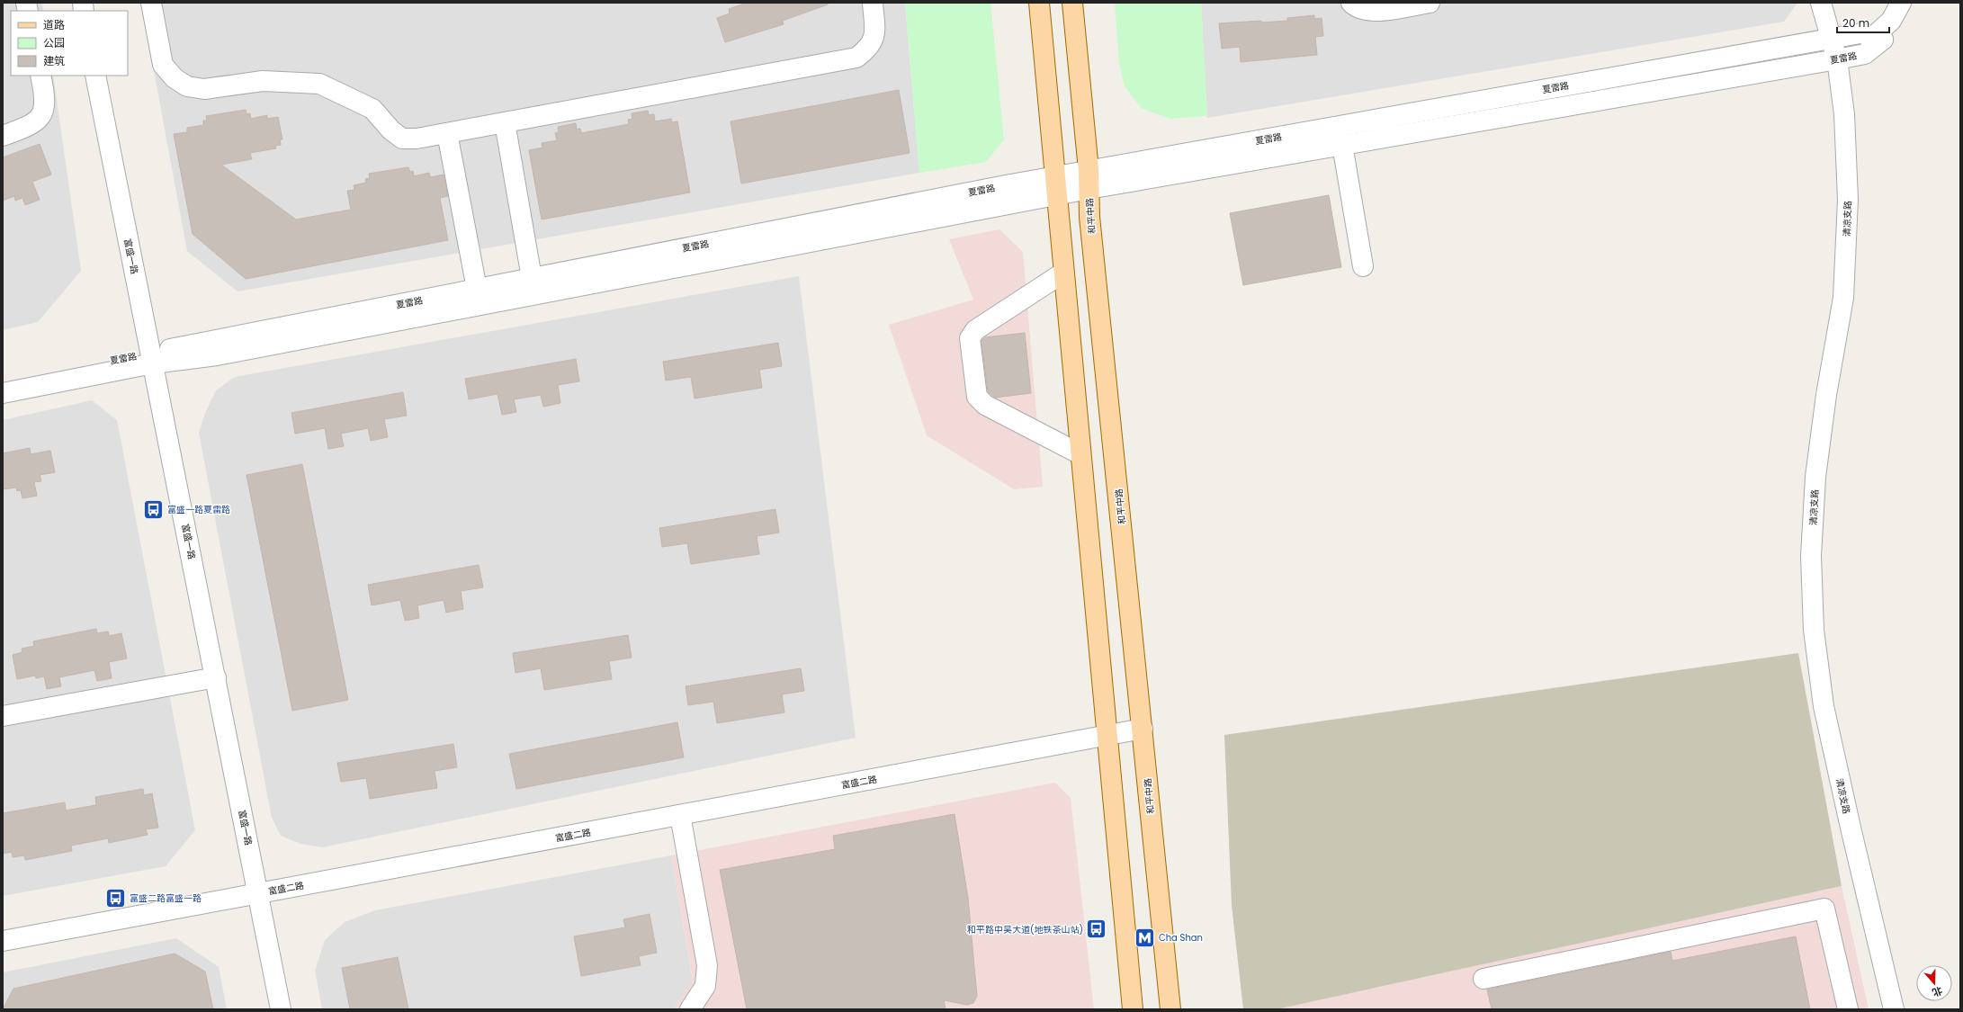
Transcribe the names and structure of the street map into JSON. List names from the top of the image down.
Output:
{
  "streets": {
    "main road": ["和平中路"],
    "street": [
      "夏雷路",
      "清凉支路",
      "富盛一路",
      "富盛二路"
    ]
  },
  "crossings": [
    ["夏雷路", "和平中路"],
    ["夏雷路", "清凉支路"],
    ["夏雷路", "富盛一路"],
    ["和平中路", "富盛二路"],
    ["富盛一路", "富盛二路"]
  ],
  "places": {
    "bus stop": ["富盛一路夏雷路", "富盛二路富盛一路", "和平路中吴大道(地铁茶山站)"],
    "metro station": ["Cha Shan"]
  },
  "legend": ["道路", "公园", "建筑"],
  "scale_bar": "20 m",
  "north": "bottom"
}
